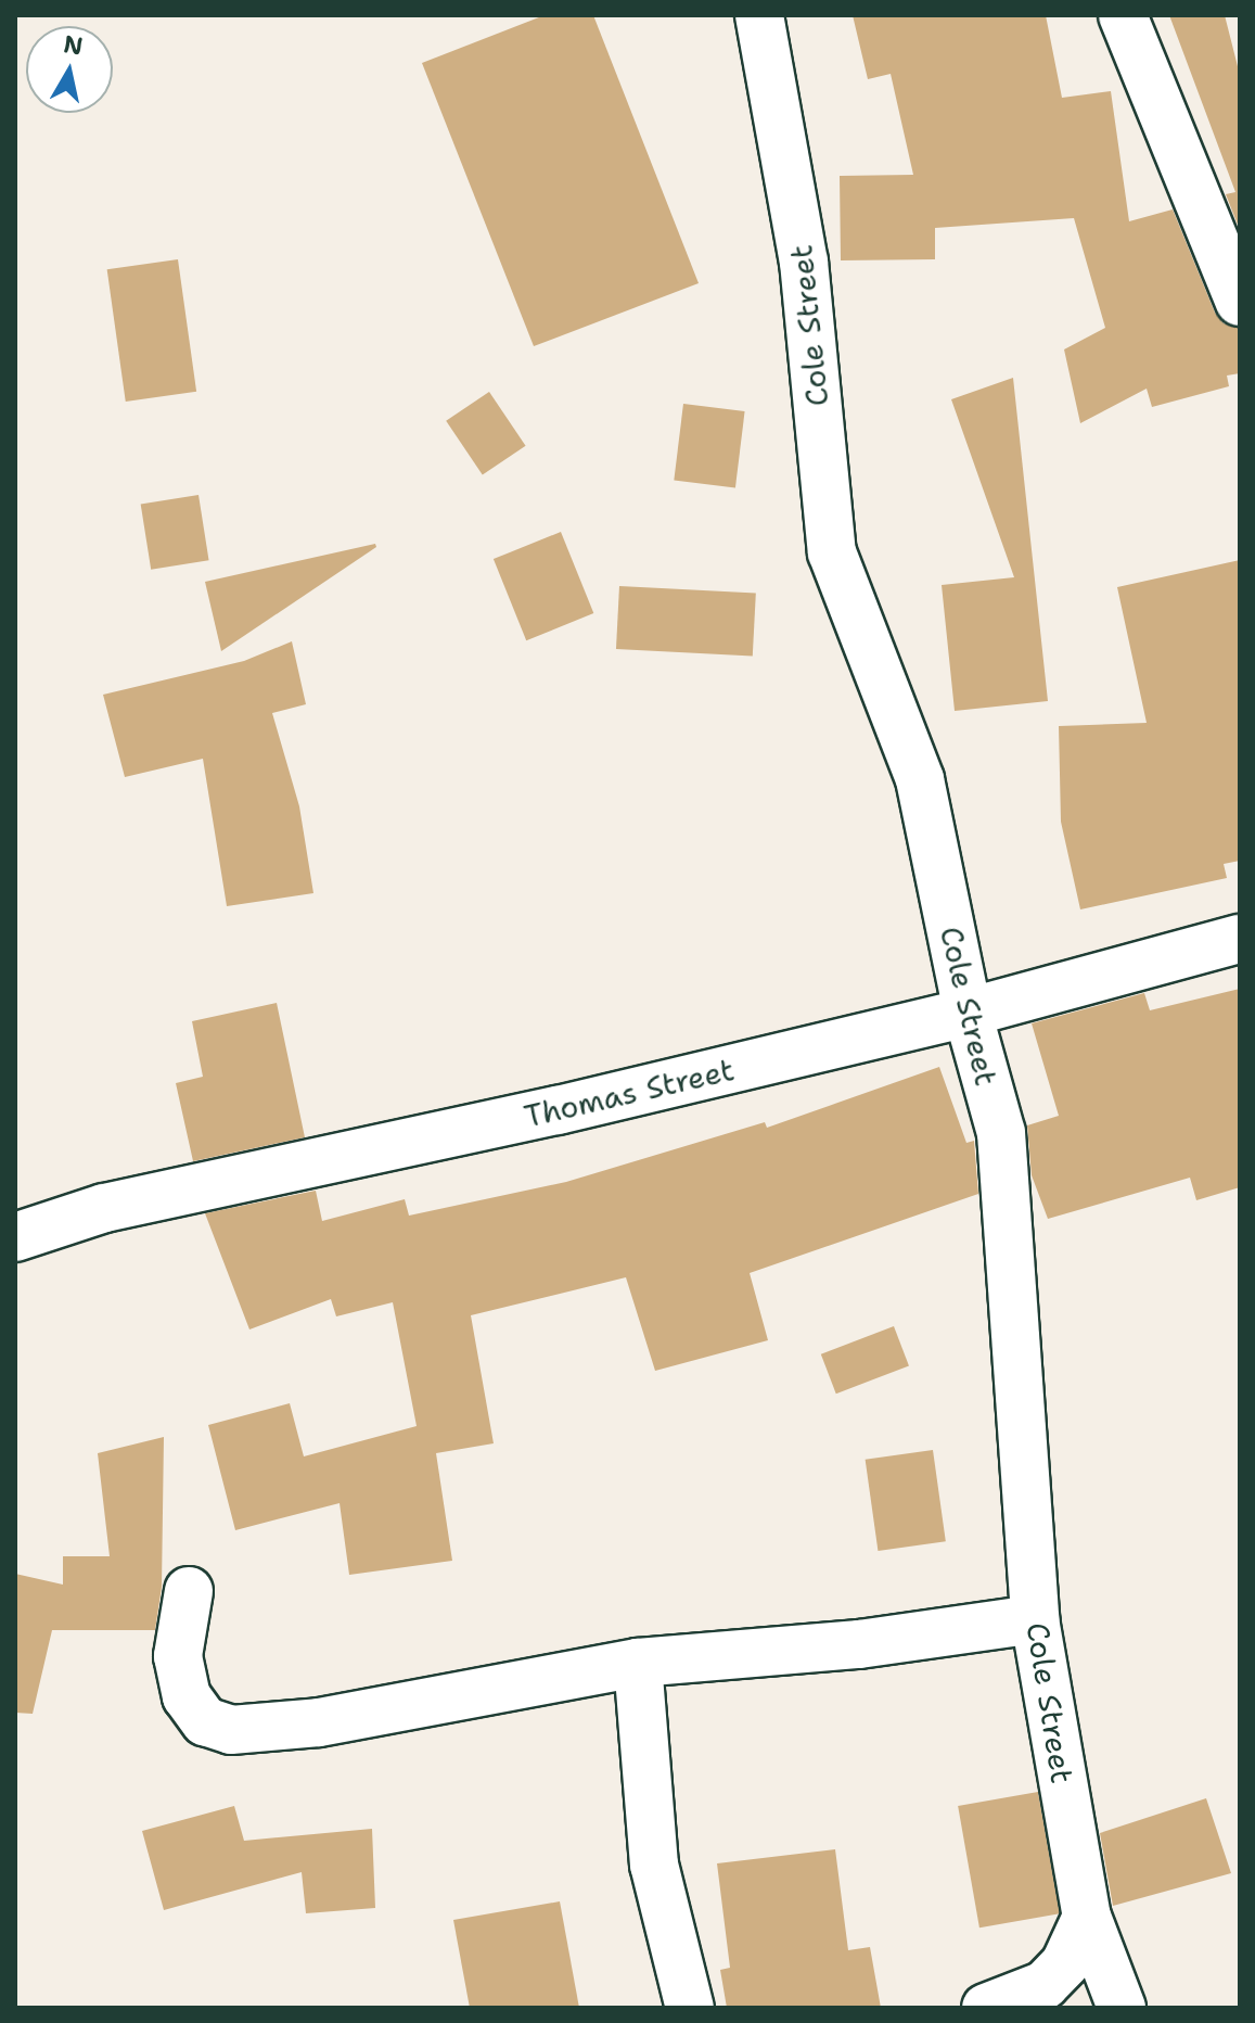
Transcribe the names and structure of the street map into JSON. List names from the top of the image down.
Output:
{
  "streets": {
    "street": ["Cole Street", "Thomas Street"]
  },
  "crossings": [
    ["Cole Street", "Thomas Street"]
  ],
  "north": "top"
}
